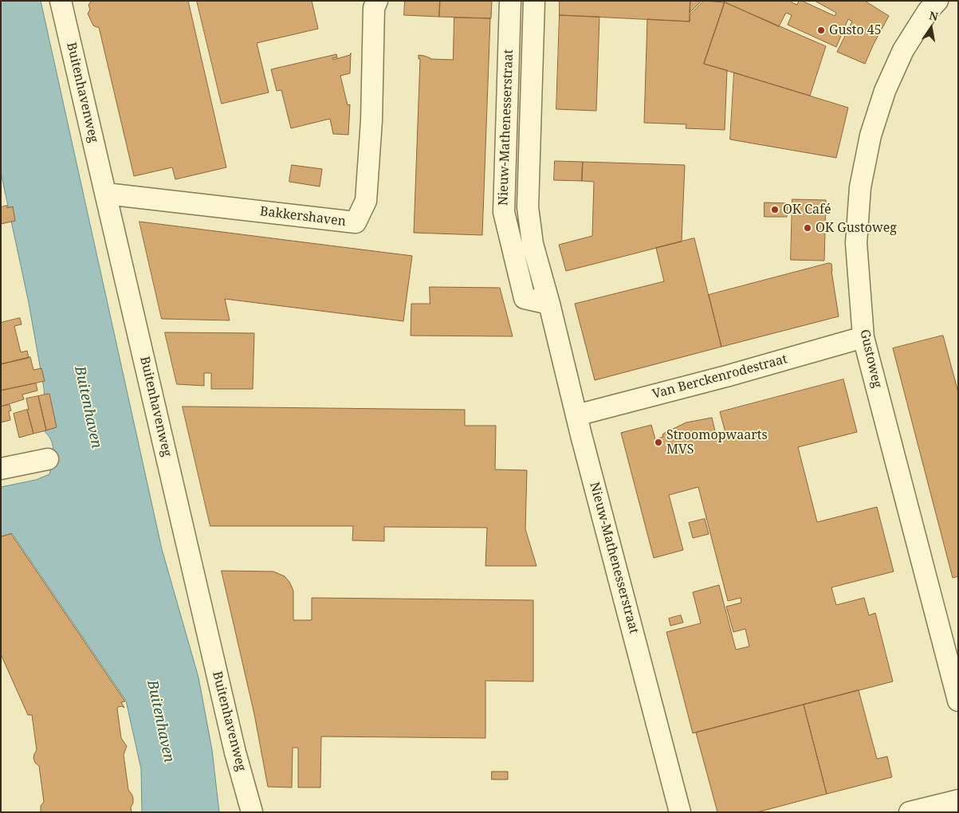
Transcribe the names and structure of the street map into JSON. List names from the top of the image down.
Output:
{
  "streets": {
    "street": [
      "Buitenhavenweg",
      "Nieuw-Mathenesserstraat",
      "Bakkershaven",
      "Gustoweg",
      "Van Berckenrodestraat"
    ]
  },
  "crossings": [
    ["Buitenhavenweg", "Bakkershaven"],
    ["Nieuw-Mathenesserstraat", "Van Berckenrodestraat"],
    ["Gustoweg", "Van Berckenrodestraat"]
  ],
  "water": ["Buitenhaven"],
  "places": [
    "Gusto 45",
    "OK Café",
    "OK Gustoweg",
    "Stroomopwaarts MVS"
  ],
  "north": "top"
}
